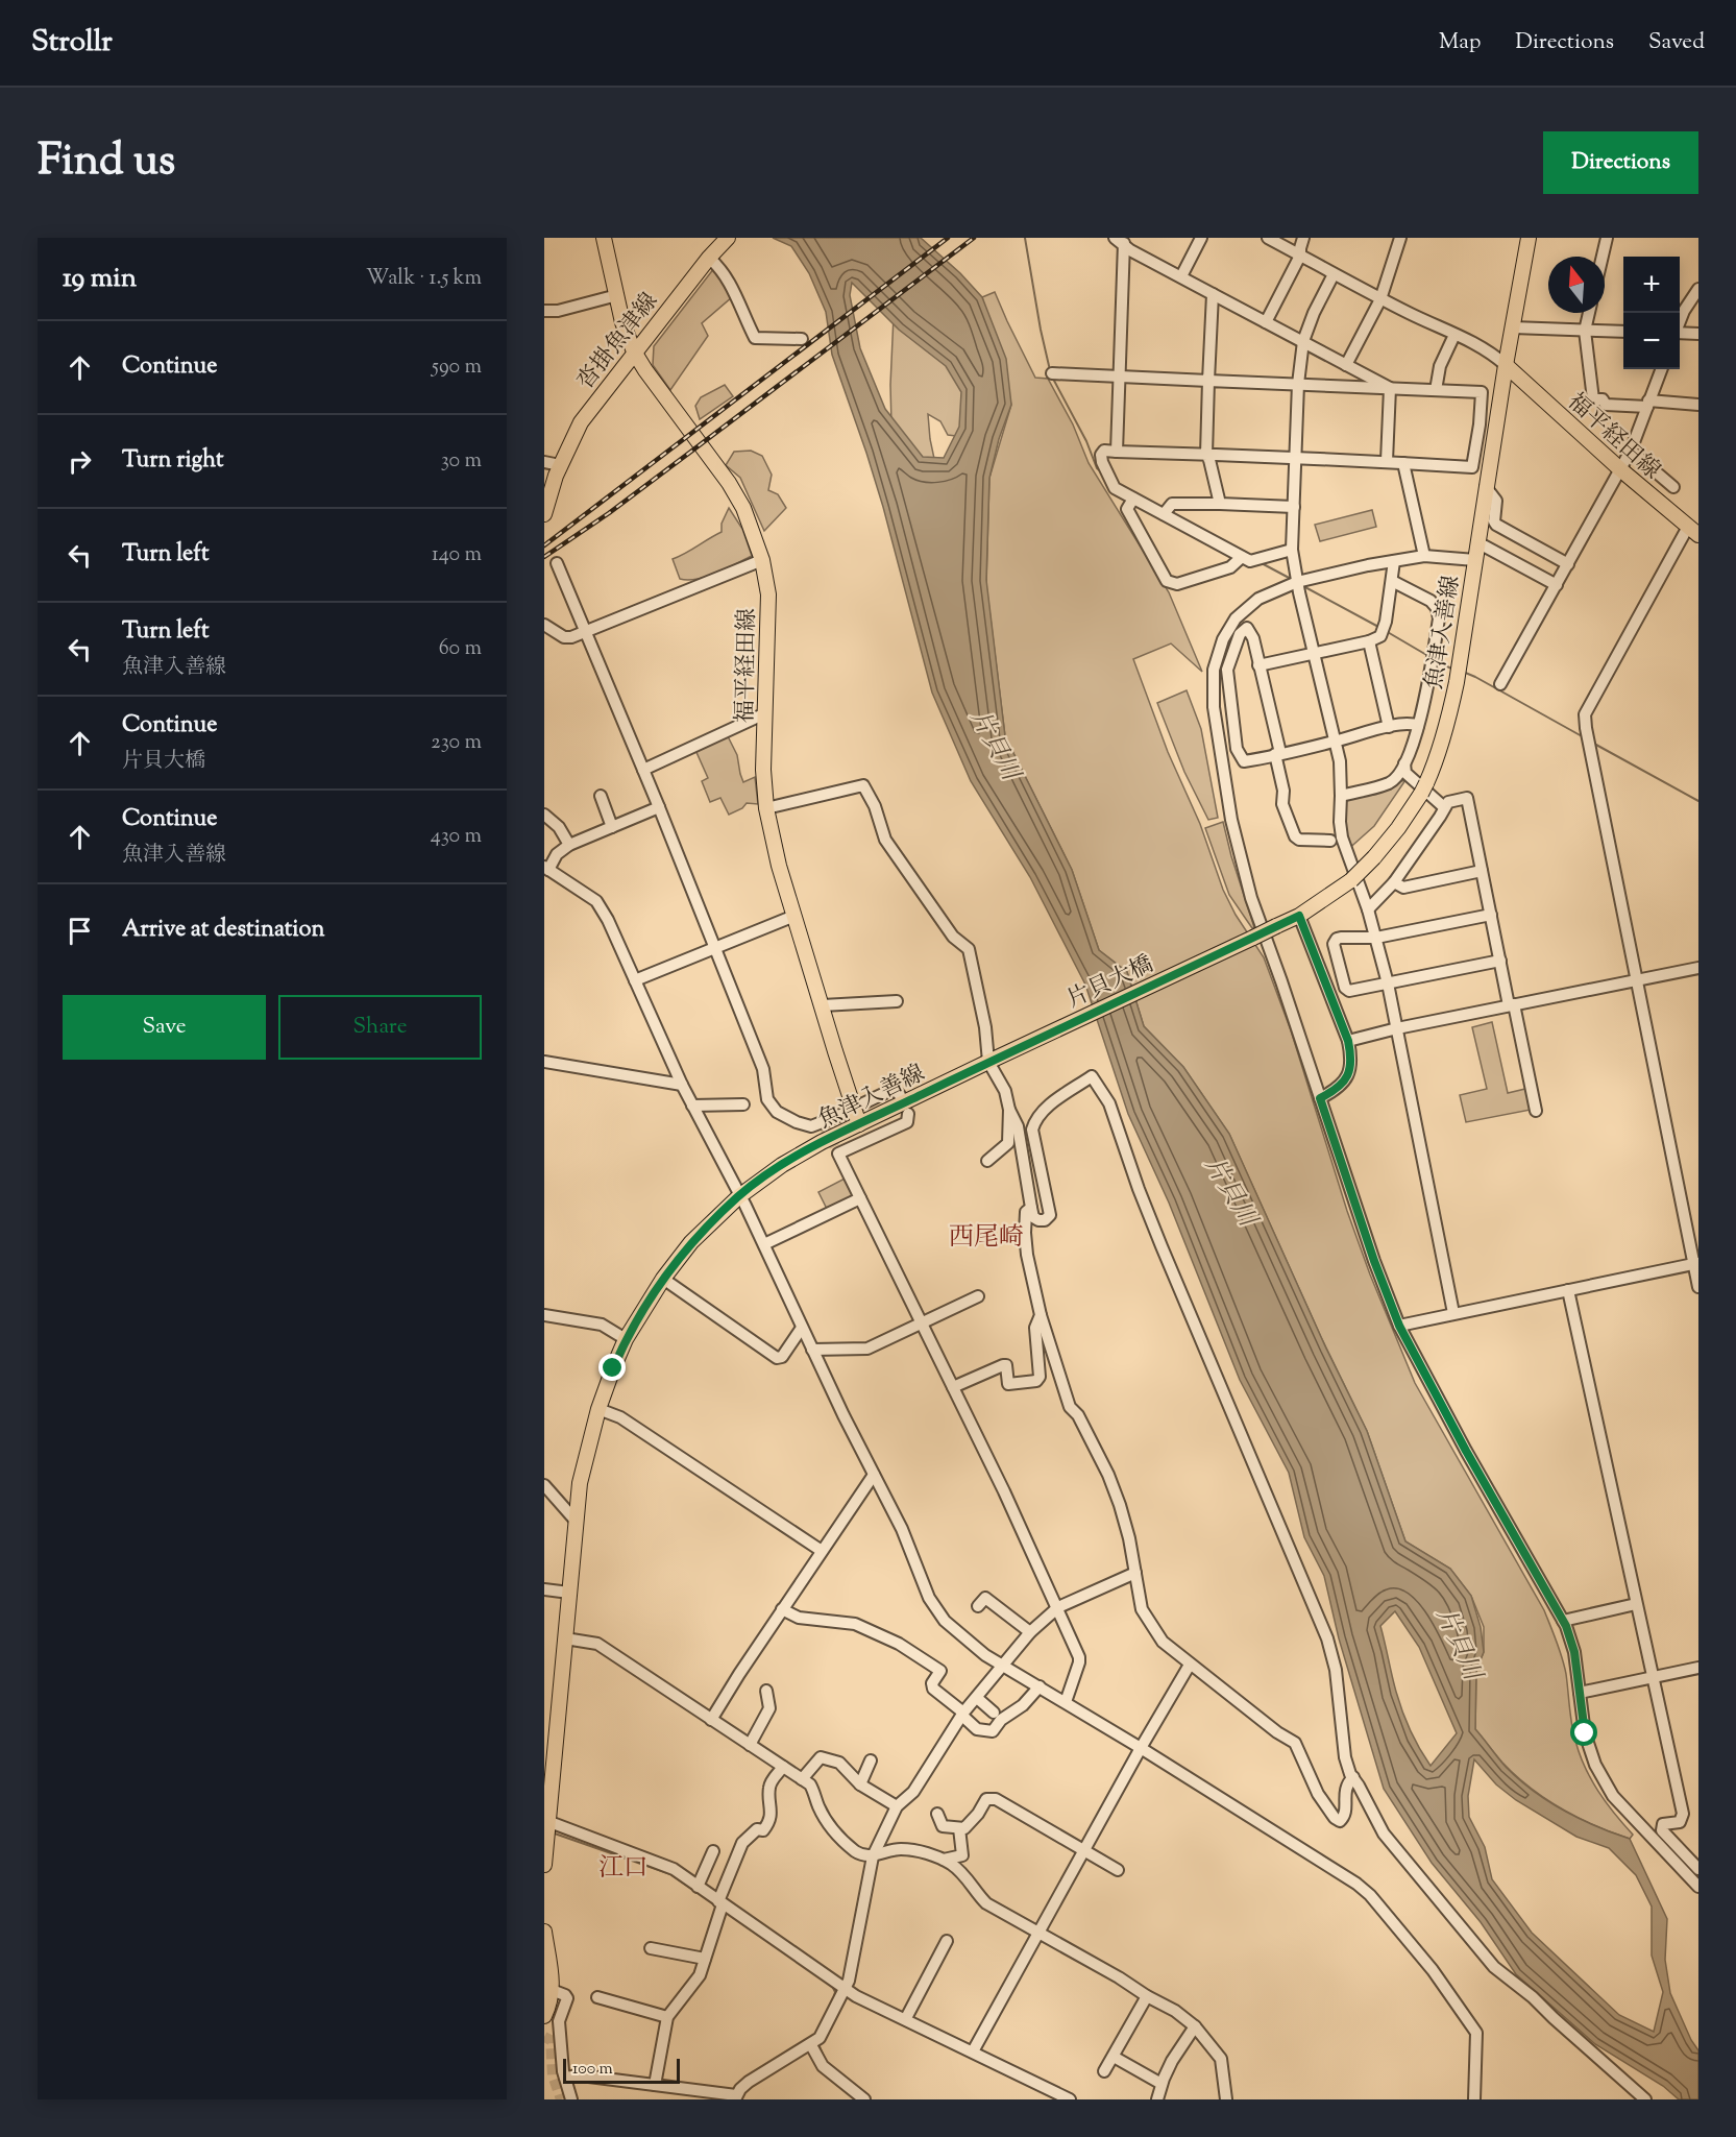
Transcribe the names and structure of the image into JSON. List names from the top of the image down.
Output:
{
  "streets": {
    "main road": [
      "沓掛魚津線",
      "福平経田線",
      "魚津入善線",
      "片貝大橋"
    ]
  },
  "crossings": [
    ["沓掛魚津線", "福平経田線"],
    ["福平経田線", "魚津入善線"],
    ["魚津入善線", "片貝大橋"]
  ],
  "districts": ["西尾崎", "江口"],
  "water": ["片貝川"],
  "scale_bar": "100 m",
  "north": "top",
  "page": {
    "header": "Strollr",
    "nav": ["Map", "Directions", "Saved"],
    "title": "Find us",
    "buttons": [
      "Directions",
      ["Save", "Share"]
    ],
    "heading": ["19 min", "Walk · 1.5 km"],
    "map_buttons": ["+", "−"],
    "list": [
      ["Continue", "590 m"],
      ["Turn right", "30 m"],
      ["Turn left", "140 m"],
      ["Turn left", "魚津入善線", "60 m"],
      ["Continue", "片貝大橋", "230 m"],
      ["Continue", "魚津入善線", "430 m"],
      "Arrive at destination"
    ],
    "scale": "100 m"
  }
}
